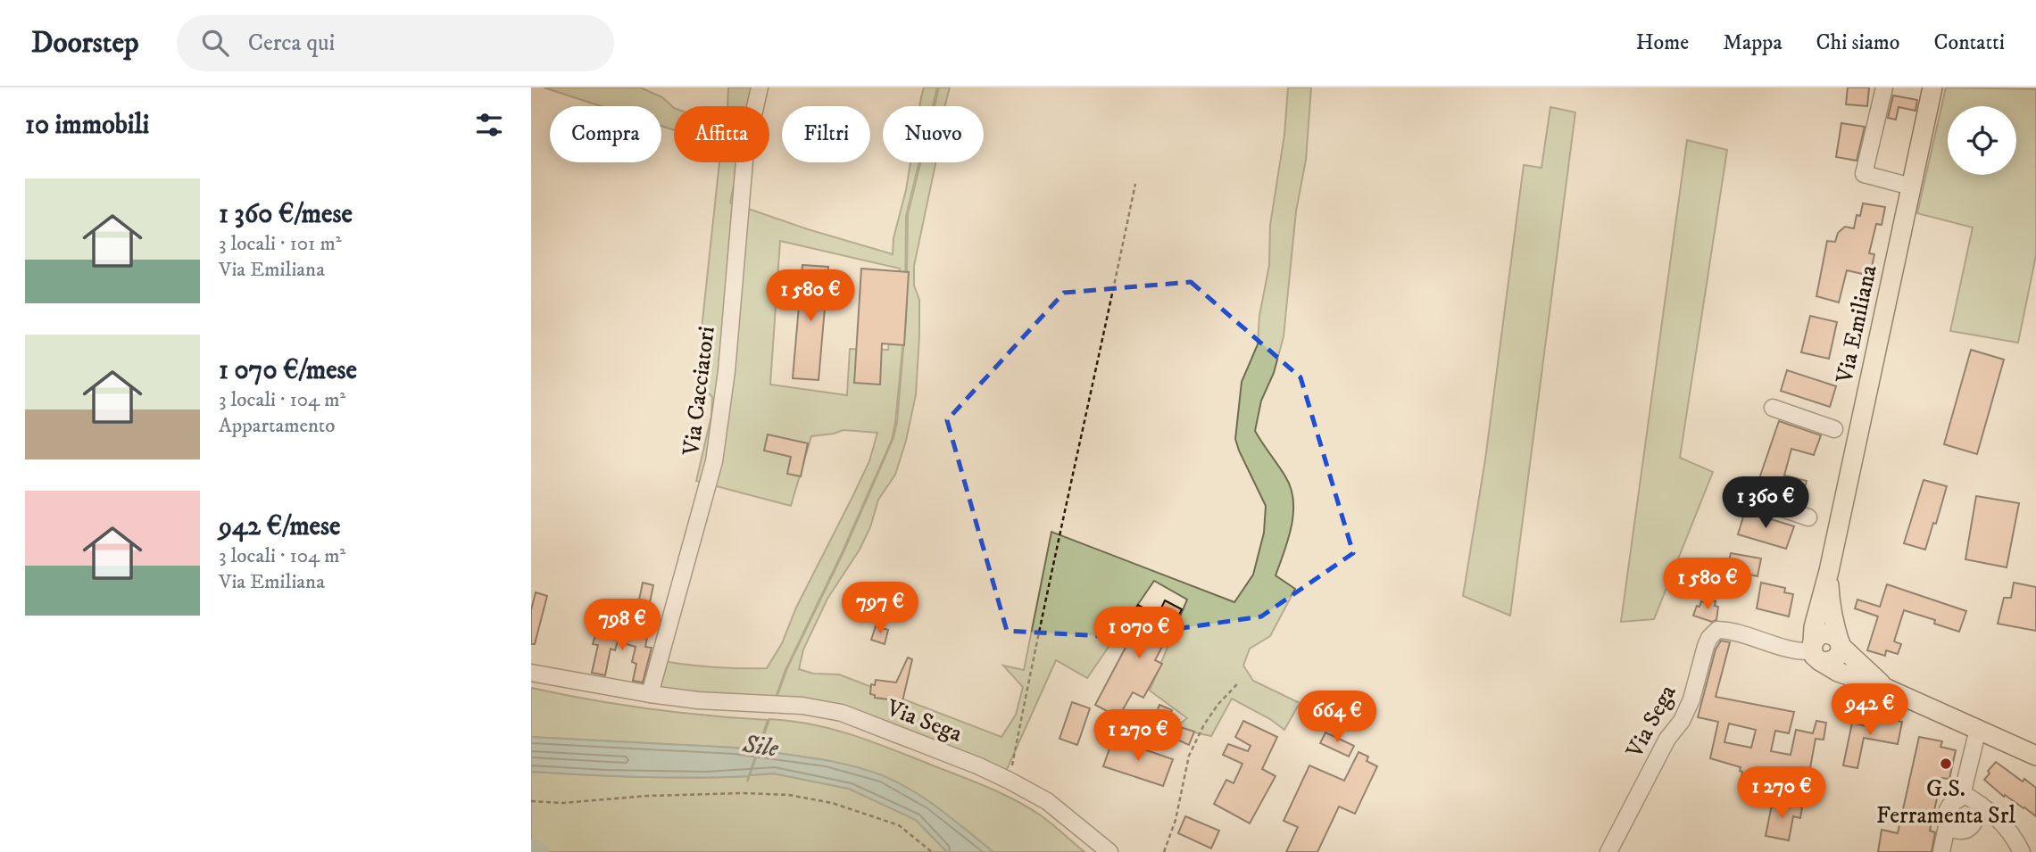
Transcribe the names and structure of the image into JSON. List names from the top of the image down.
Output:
{
  "streets": {
    "main road": ["Via Emiliana"],
    "street": ["Via Cacciatori", "Via Sega"]
  },
  "crossings": [
    ["Via Emiliana", "Via Sega"],
    ["Via Cacciatori", "Via Sega"]
  ],
  "water": ["Sile"],
  "places": ["G.S. Ferramenta Srl"],
  "page": {
    "header": "Doorstep",
    "search": "Cerca qui",
    "nav": [
      "Home",
      "Mappa",
      "Chi siamo",
      "Contatti"
    ],
    "heading": "10 immobili",
    "chip": [
      "Compra",
      "Affitta",
      "Filtri",
      "Nuovo"
    ],
    "list": [
      {
        "name": "1 360 €/mese",
        "note": "3 locali · 101 m² · Via Emiliana"
      },
      {
        "name": "1 070 €/mese",
        "note": "3 locali · 104 m² · Appartamento"
      },
      {
        "name": "942 €/mese",
        "note": "3 locali · 104 m² · Via Emiliana"
      }
    ],
    "price": [
      "1 580 €",
      "1 360 €",
      "1 580 €",
      "797 €",
      "798 €",
      "1 070 €",
      "942 €",
      "664 €",
      "1 270 €",
      "1 270 €"
    ]
  }
}
